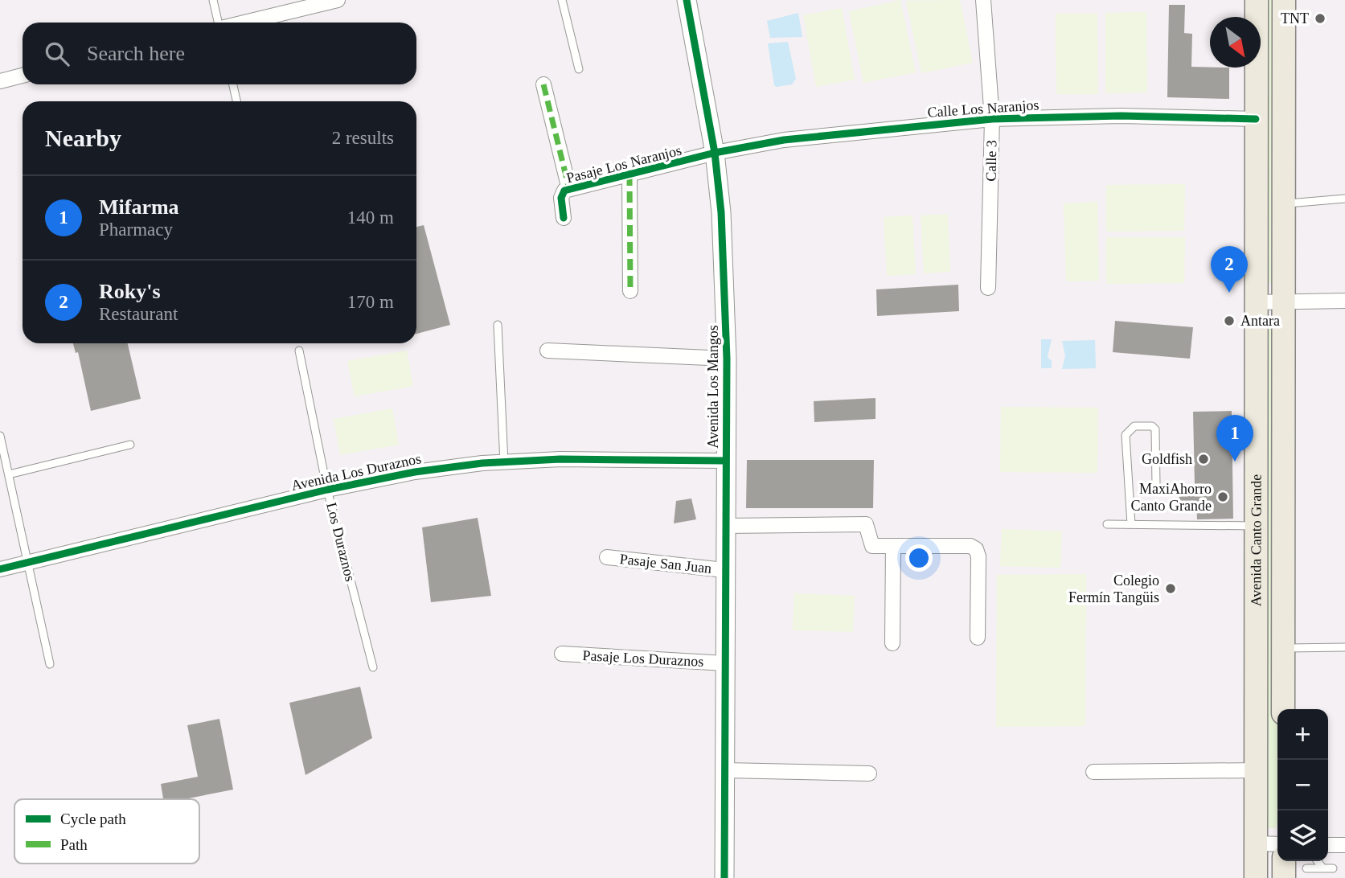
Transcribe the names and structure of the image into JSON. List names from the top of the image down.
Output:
{
  "streets": {
    "main road": ["Avenida Canto Grande"],
    "street": [
      "Calle Los Naranjos",
      "Calle 3",
      "Pasaje Los Naranjos",
      "Avenida Los Mangos",
      "Avenida Los Duraznos",
      "Pasaje San Juan",
      "Pasaje Los Duraznos"
    ],
    "lane": ["Los Duraznos"]
  },
  "crossings": [
    ["Calle Los Naranjos", "Calle 3"],
    ["Calle Los Naranjos", "Pasaje Los Naranjos"],
    ["Calle Los Naranjos", "Avenida Los Mangos"],
    ["Calle Los Naranjos", "Avenida Canto Grande"],
    ["Pasaje Los Naranjos", "Avenida Los Mangos"],
    ["Avenida Los Mangos", "Avenida Los Duraznos"],
    ["Avenida Los Mangos", "Pasaje San Juan"],
    ["Avenida Los Mangos", "Pasaje Los Duraznos"],
    ["Avenida Los Duraznos", "Los Duraznos"]
  ],
  "places": [
    "TNT",
    "Antara",
    "Goldfish",
    "MaxiAhorro Canto Grande",
    "Colegio Fermín Tangüis"
  ],
  "legend": ["Cycle path", "Path"],
  "north": "bottom right",
  "page": {
    "search": "Search here",
    "heading": ["Nearby", "2 results"],
    "list": [
      {
        "mark": "1",
        "name": "Mifarma",
        "note": "Pharmacy",
        "value": "140 m"
      },
      {
        "mark": "2",
        "name": "Roky's",
        "note": "Restaurant",
        "value": "170 m"
      }
    ],
    "pins": ["2", "1"],
    "map_buttons": ["+", "−"]
  }
}
